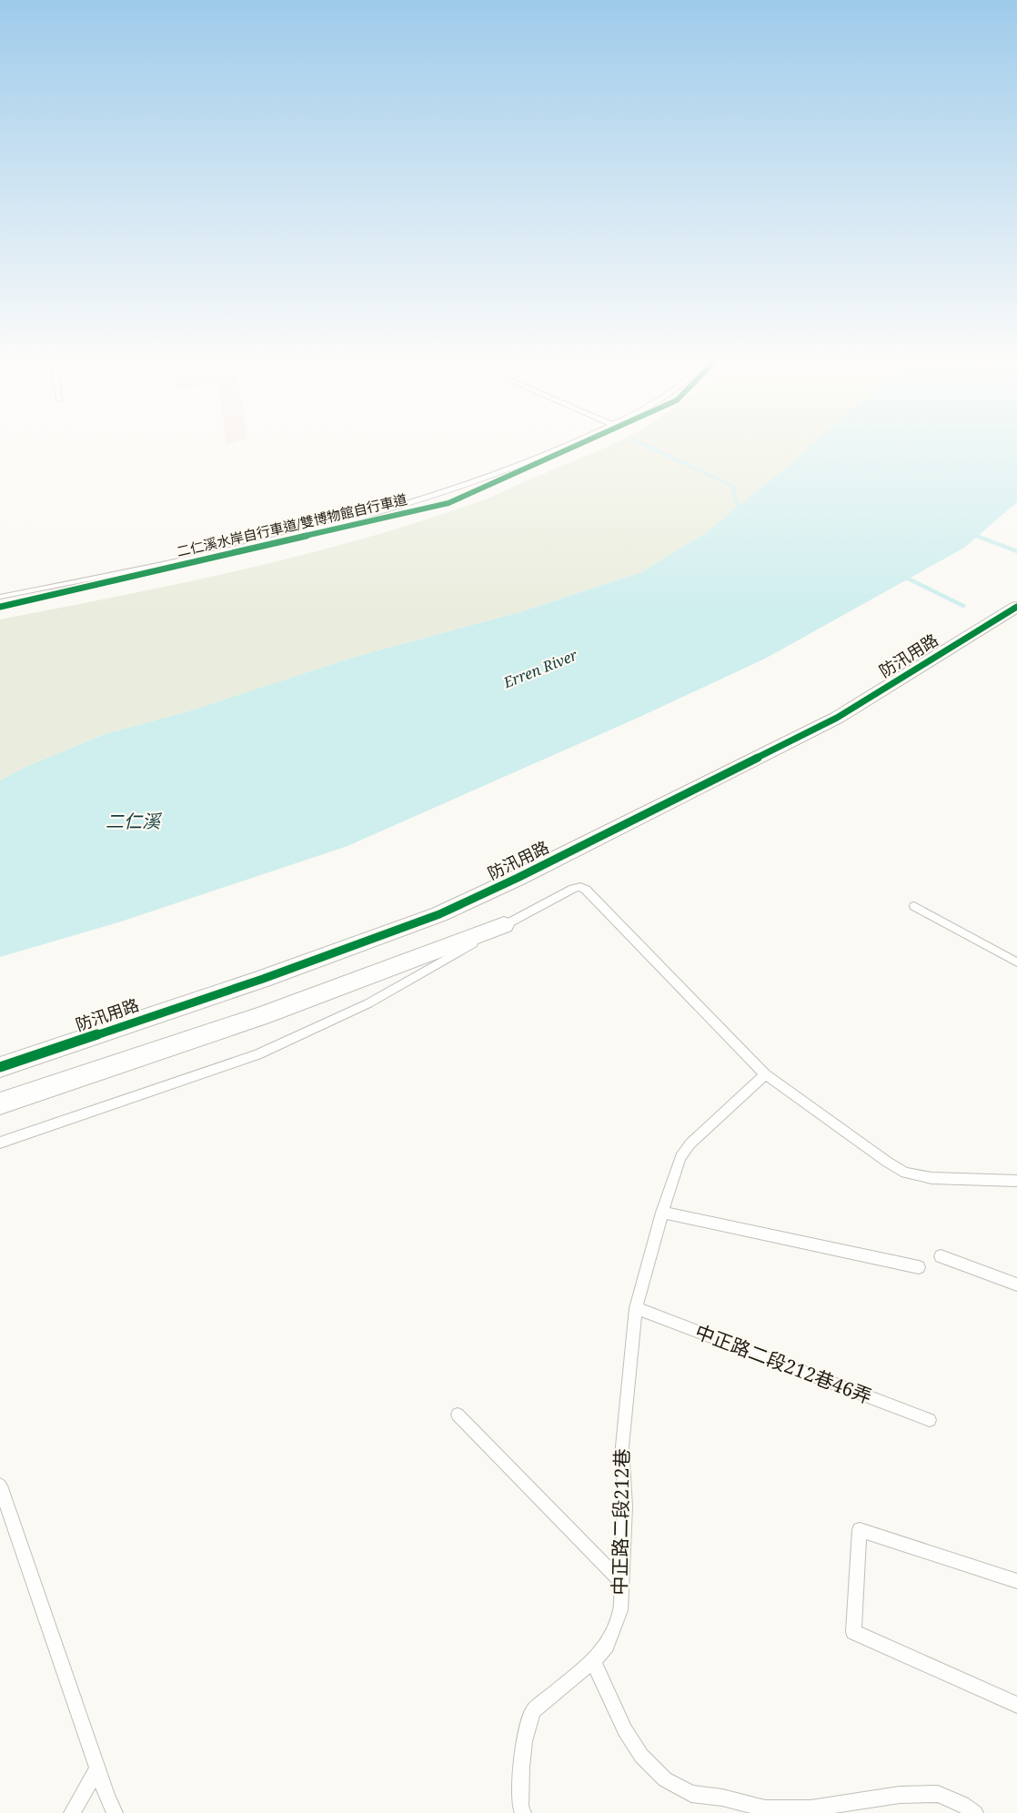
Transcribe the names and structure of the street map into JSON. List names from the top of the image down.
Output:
{
  "streets": {
    "street": ["防汛用路"],
    "lane": ["中正路二段212巷46弄", "中正路二段212巷"],
    "cycle path": ["二仁溪水岸自行車道/雙博物館自行車道"]
  },
  "crossings": [
    ["中正路二段212巷46弄", "中正路二段212巷"]
  ],
  "water": ["Erren River", "二仁溪"]
}
